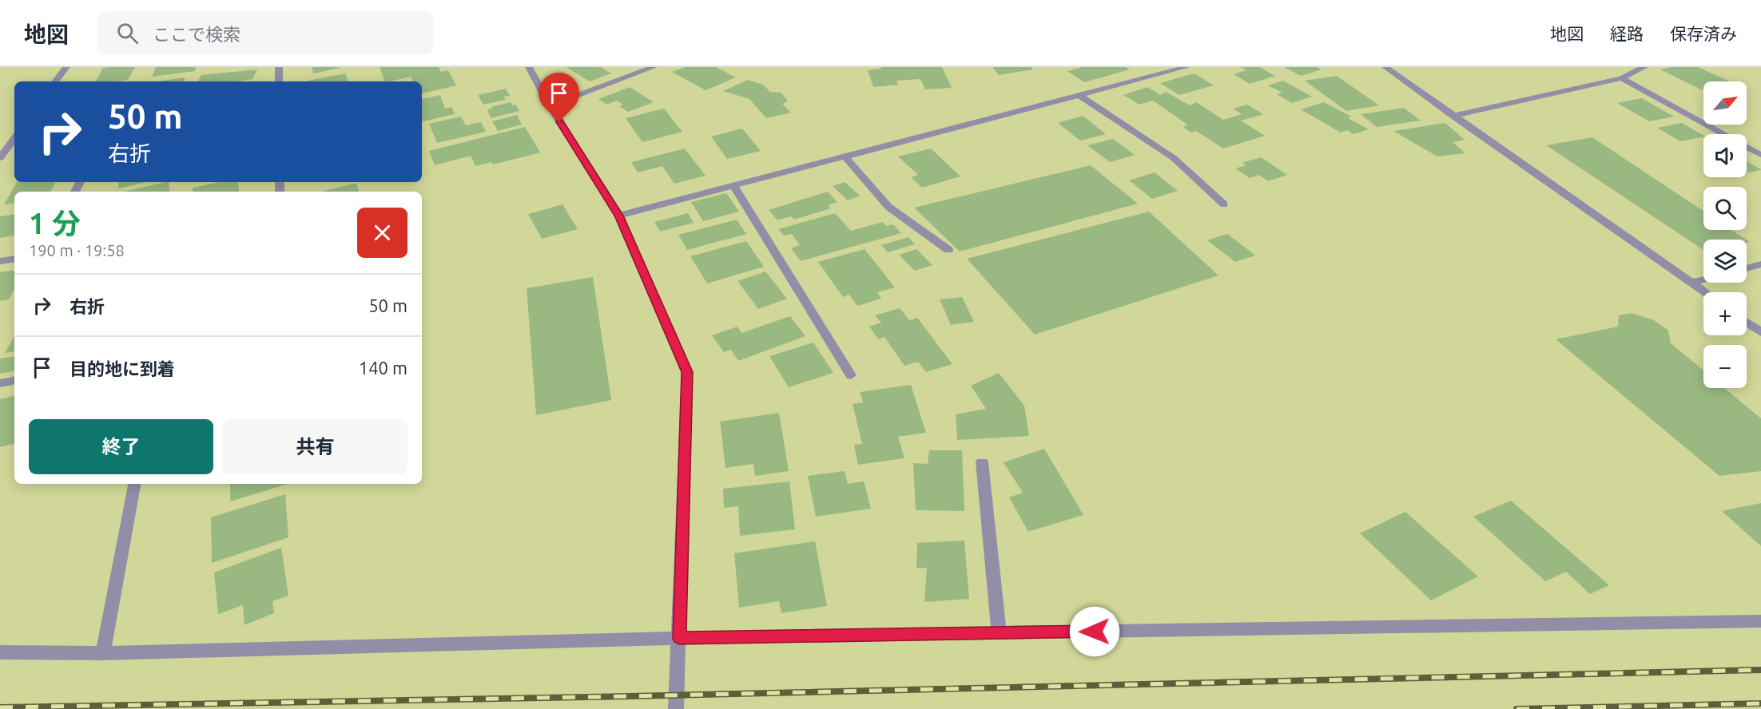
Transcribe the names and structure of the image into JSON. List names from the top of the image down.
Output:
{
  "north": "top right",
  "page": {
    "header": "地図",
    "search": "ここで検索",
    "nav": ["地図", "経路", "保存済み"],
    "map_buttons": ["+", "−"],
    "turn": ["50 m", "右折"],
    "heading": ["1 分", "190 m · 19:58"],
    "list": [
      {
        "name": "右折",
        "value": "50 m"
      },
      {
        "name": "目的地に到着",
        "value": "140 m"
      }
    ],
    "buttons": ["終了", "共有"]
  }
}
